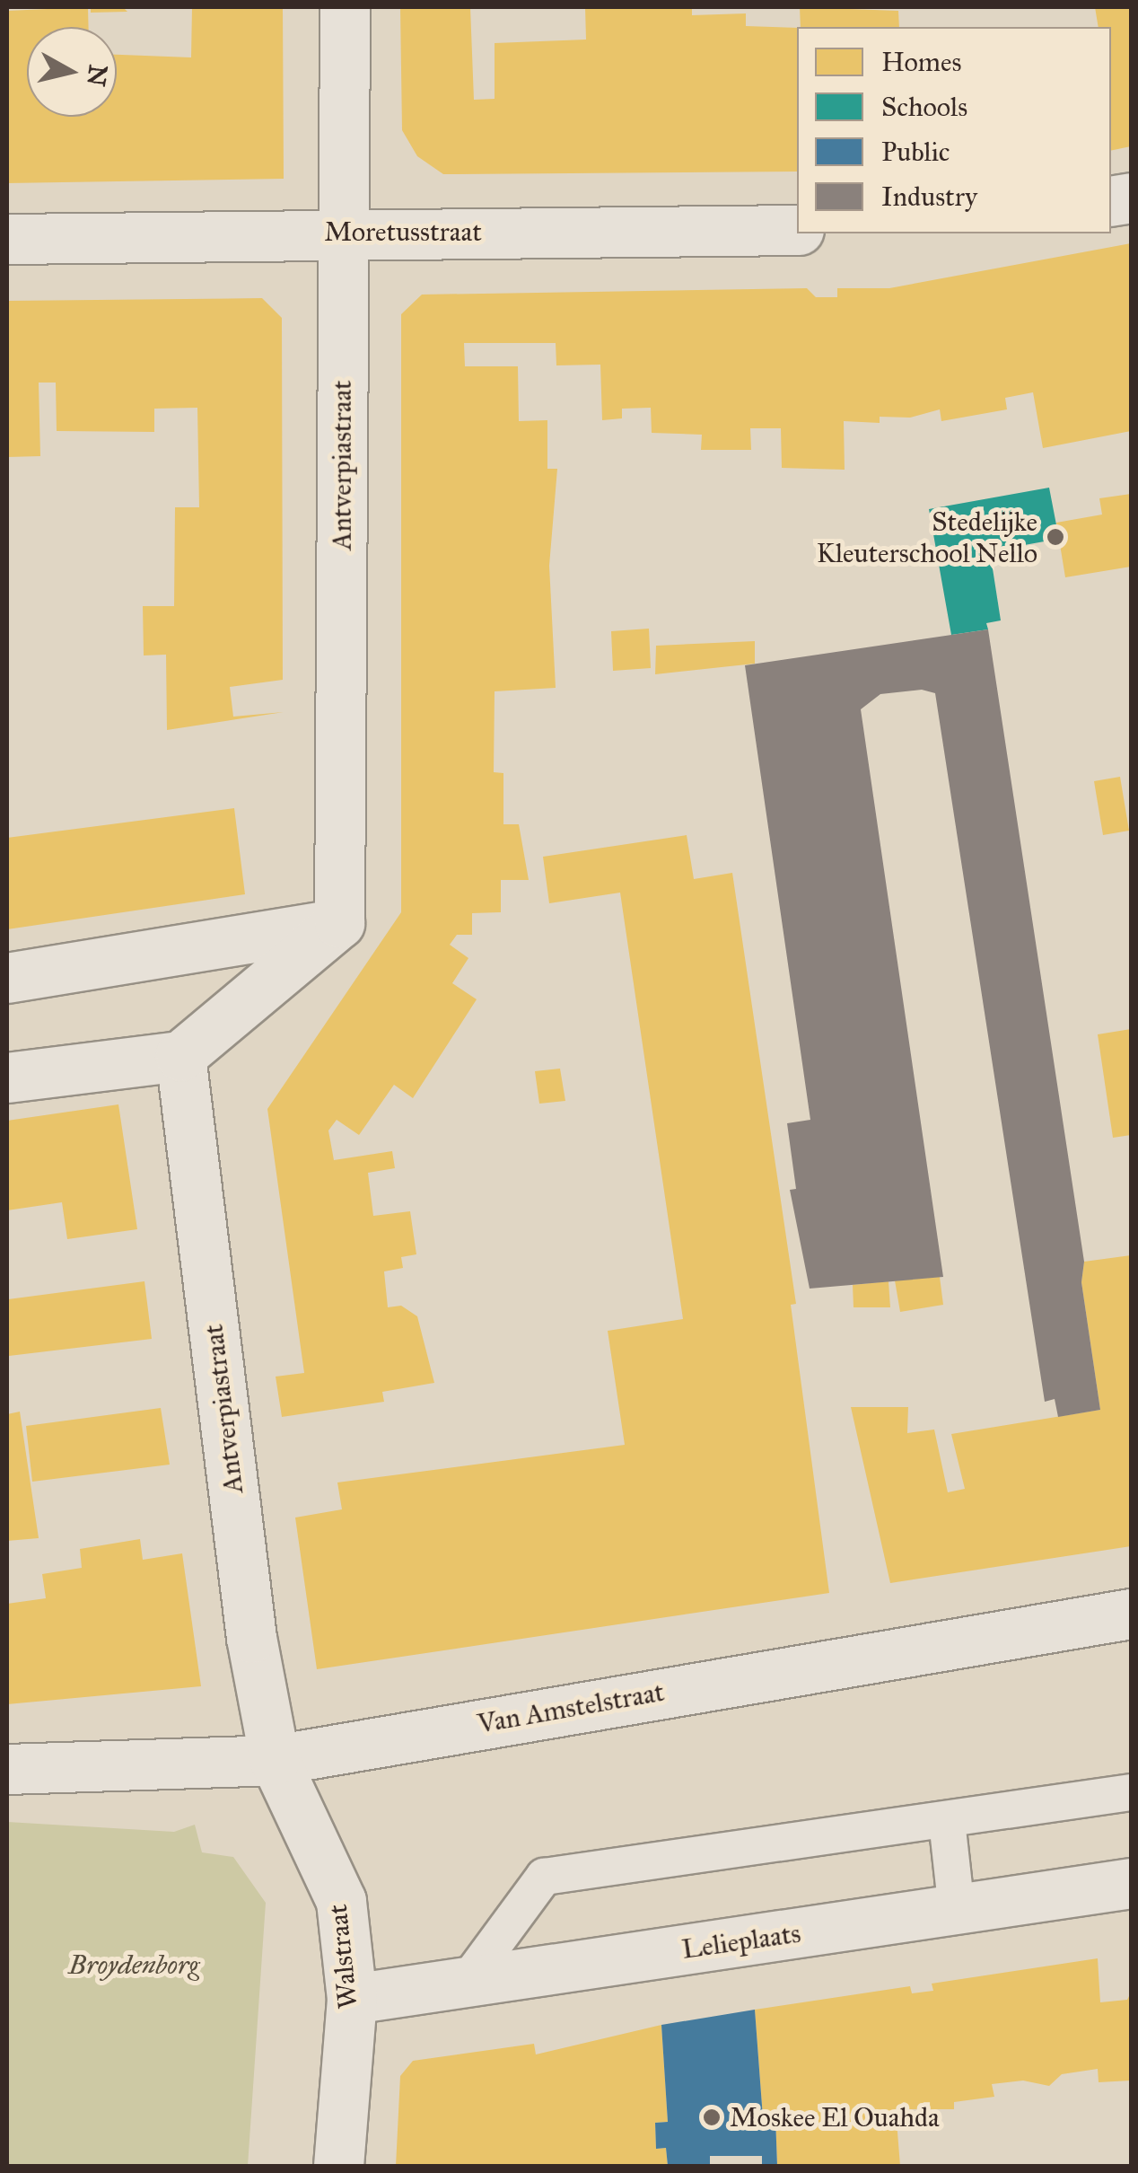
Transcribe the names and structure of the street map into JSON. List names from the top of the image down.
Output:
{
  "streets": {
    "street": [
      "Moretusstraat",
      "Antverpiastraat",
      "Van Amstelstraat",
      "Lelieplaats",
      "Walstraat"
    ]
  },
  "crossings": [
    ["Moretusstraat", "Antverpiastraat"],
    ["Antverpiastraat", "Van Amstelstraat"],
    ["Antverpiastraat", "Walstraat"],
    ["Van Amstelstraat", "Walstraat"],
    ["Lelieplaats", "Walstraat"]
  ],
  "parks": ["Broydenborg"],
  "places": ["Stedelijke Kleuterschool Nello", "Moskee El Ouahda"],
  "legend": [
    "Homes",
    "Schools",
    "Public",
    "Industry"
  ],
  "north": "right"
}
